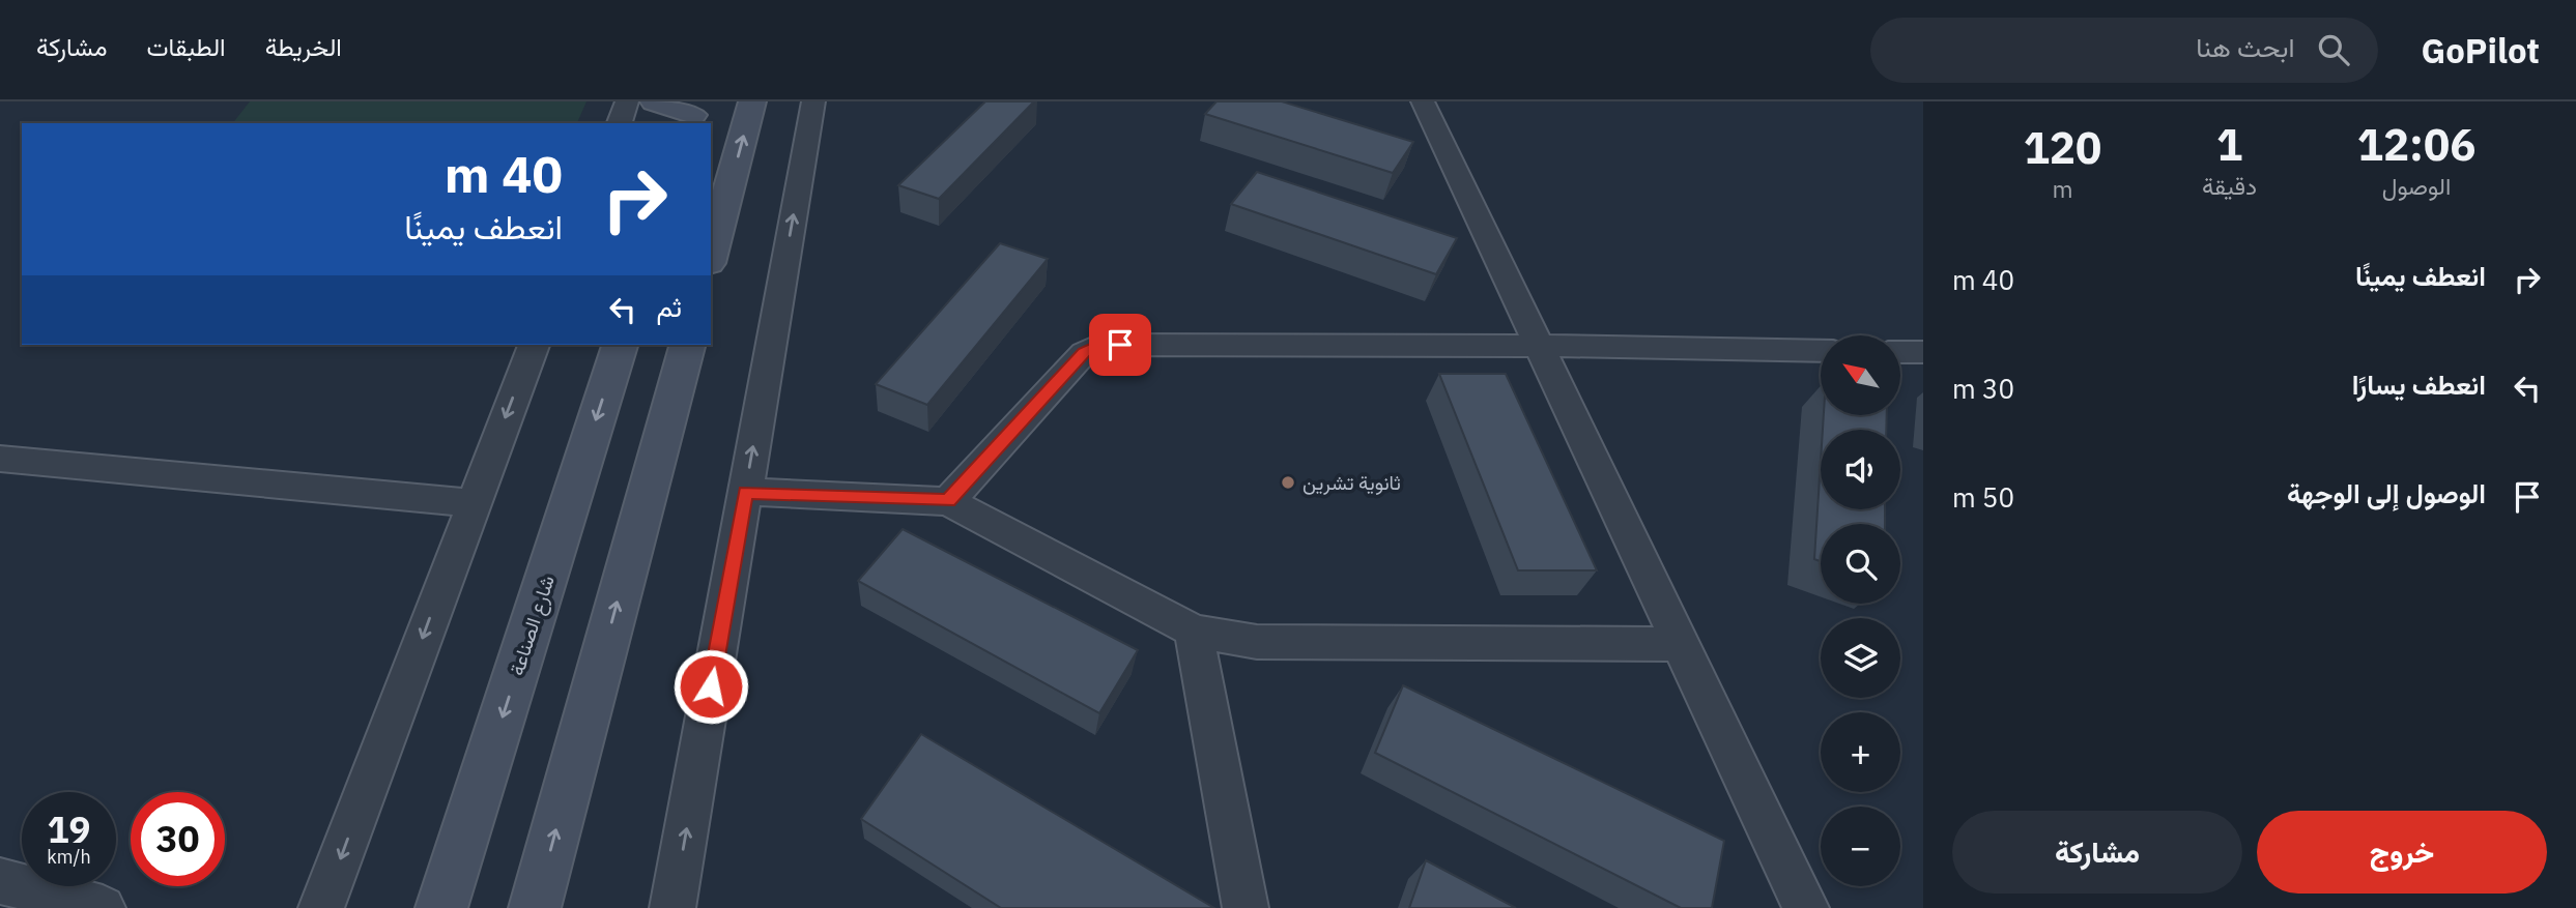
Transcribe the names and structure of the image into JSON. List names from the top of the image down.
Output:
{
  "streets": {
    "street": ["شارع الصناعة"]
  },
  "places": ["ثانوية تشرين"],
  "north": "top left",
  "page": {
    "header": "GoPilot",
    "search": "ابحث هنا",
    "nav": ["الخريطة", "الطبقات", "مشاركة"],
    "eta": [
      "12:06",
      "الوصول",
      "1",
      "دقيقة",
      "120",
      "m"
    ],
    "turn": ["40 m", "انعطف يمينًا"],
    "list": [
      {
        "name": "انعطف يمينًا",
        "value": "40 m"
      },
      {
        "name": "انعطف يسارًا",
        "value": "30 m"
      },
      {
        "name": "الوصول إلى الوجهة",
        "value": "50 m"
      }
    ],
    "then": "ثم",
    "map_buttons": ["+", "−"],
    "speed": "19 km/h",
    "limit": "30",
    "buttons": ["خروج", "مشاركة"]
  }
}
